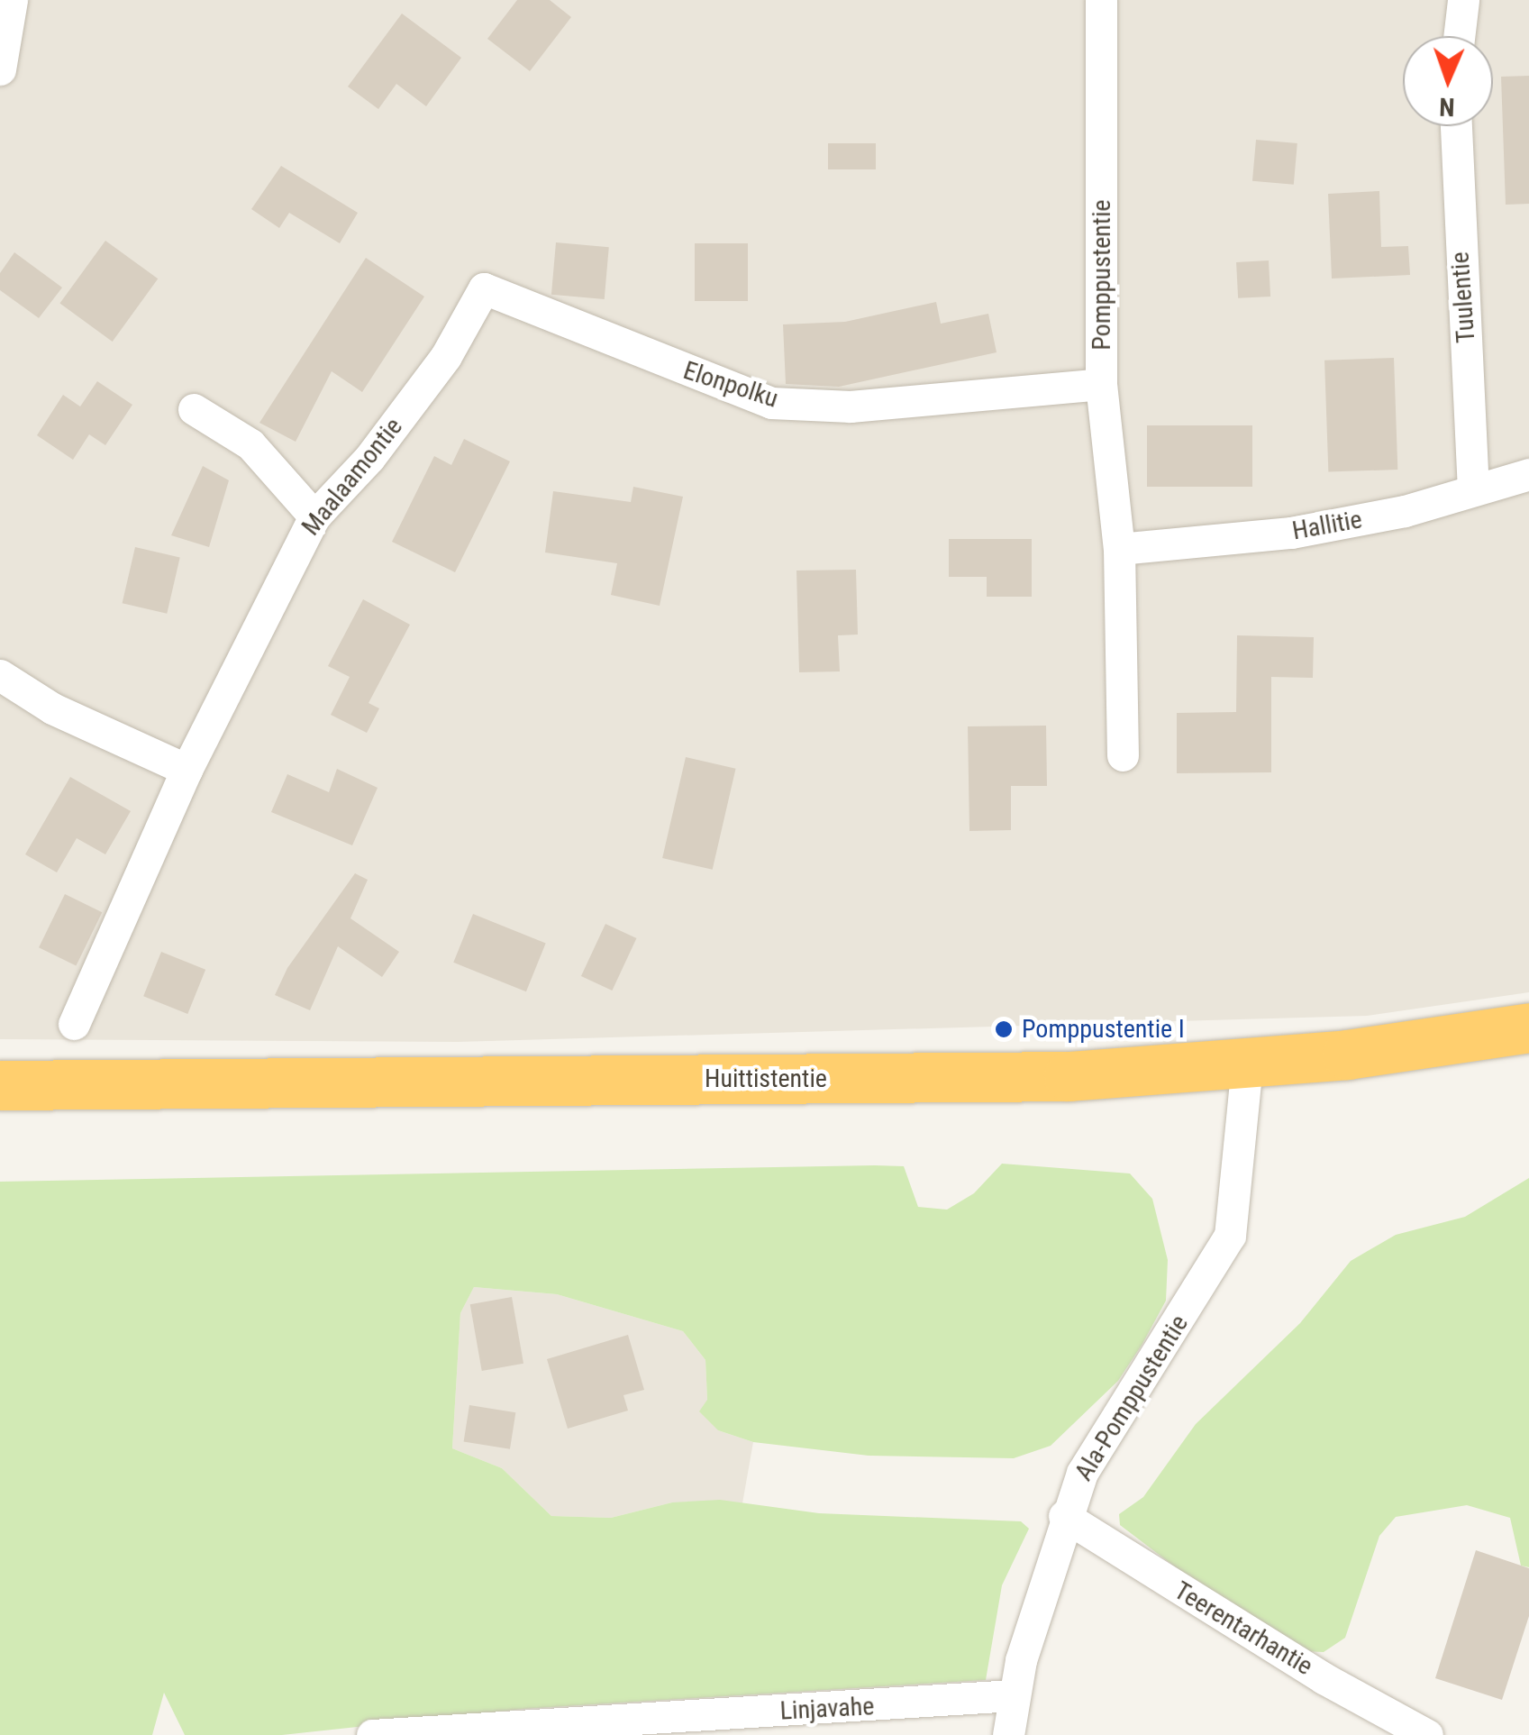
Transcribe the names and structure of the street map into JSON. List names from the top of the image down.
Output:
{
  "streets": {
    "highway": ["Huittistentie"],
    "street": [
      "Pomppustentie",
      "Tuulentie",
      "Elonpolku",
      "Maalaamontie",
      "Hallitie",
      "Ala-Pomppustentie",
      "Teerentarhantie",
      "Linjavahe"
    ]
  },
  "crossings": [
    ["Pomppustentie", "Elonpolku"],
    ["Pomppustentie", "Hallitie"],
    ["Tuulentie", "Hallitie"],
    ["Elonpolku", "Maalaamontie"],
    ["Huittistentie", "Ala-Pomppustentie"],
    ["Ala-Pomppustentie", "Teerentarhantie"],
    ["Ala-Pomppustentie", "Linjavahe"]
  ],
  "places": ["Pomppustentie I"],
  "north": "bottom"
}
